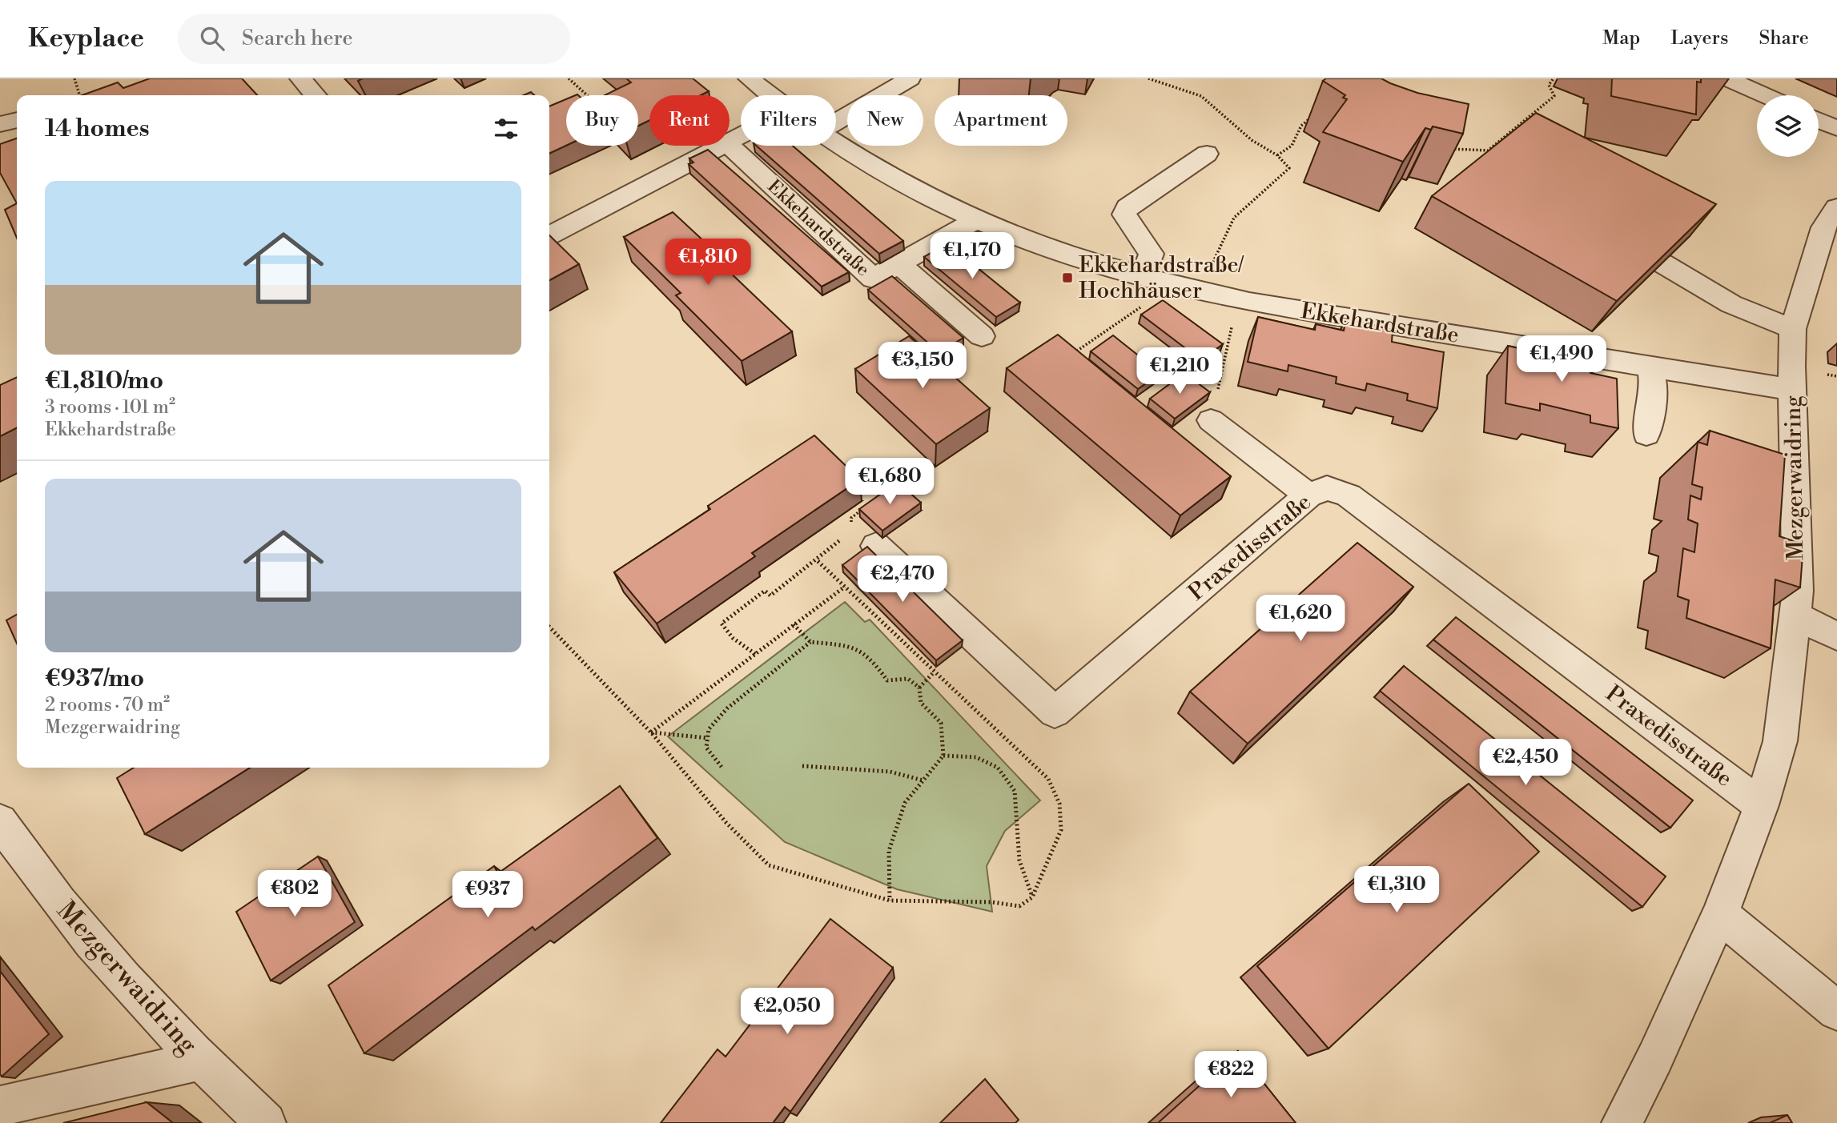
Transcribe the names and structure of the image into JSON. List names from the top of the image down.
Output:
{
  "streets": {
    "street": ["Ekkehardstraße", "Mezgerwaidring", "Praxedisstraße"]
  },
  "crossings": [
    ["Ekkehardstraße", "Mezgerwaidring"],
    ["Mezgerwaidring", "Praxedisstraße"]
  ],
  "places": {
    "transit": ["Ekkehardstraße/ Hochhäuser"]
  },
  "page": {
    "header": "Keyplace",
    "search": "Search here",
    "nav": ["Map", "Layers", "Share"],
    "chip": [
      "Buy",
      "Rent",
      "Filters",
      "New",
      "Apartment"
    ],
    "heading": "14 homes",
    "list": [
      {
        "name": "€1,810/mo",
        "note": "3 rooms · 101 m² · Ekkehardstraße"
      },
      {
        "name": "€937/mo",
        "note": "2 rooms · 70 m² · Mezgerwaidring"
      }
    ],
    "price": [
      "€1,170",
      "€1,810",
      "€1,490",
      "€3,150",
      "€1,210",
      "€1,680",
      "€2,470",
      "€1,620",
      "€2,450",
      "€1,310",
      "€802",
      "€937",
      "€2,050",
      "€822"
    ]
  }
}
